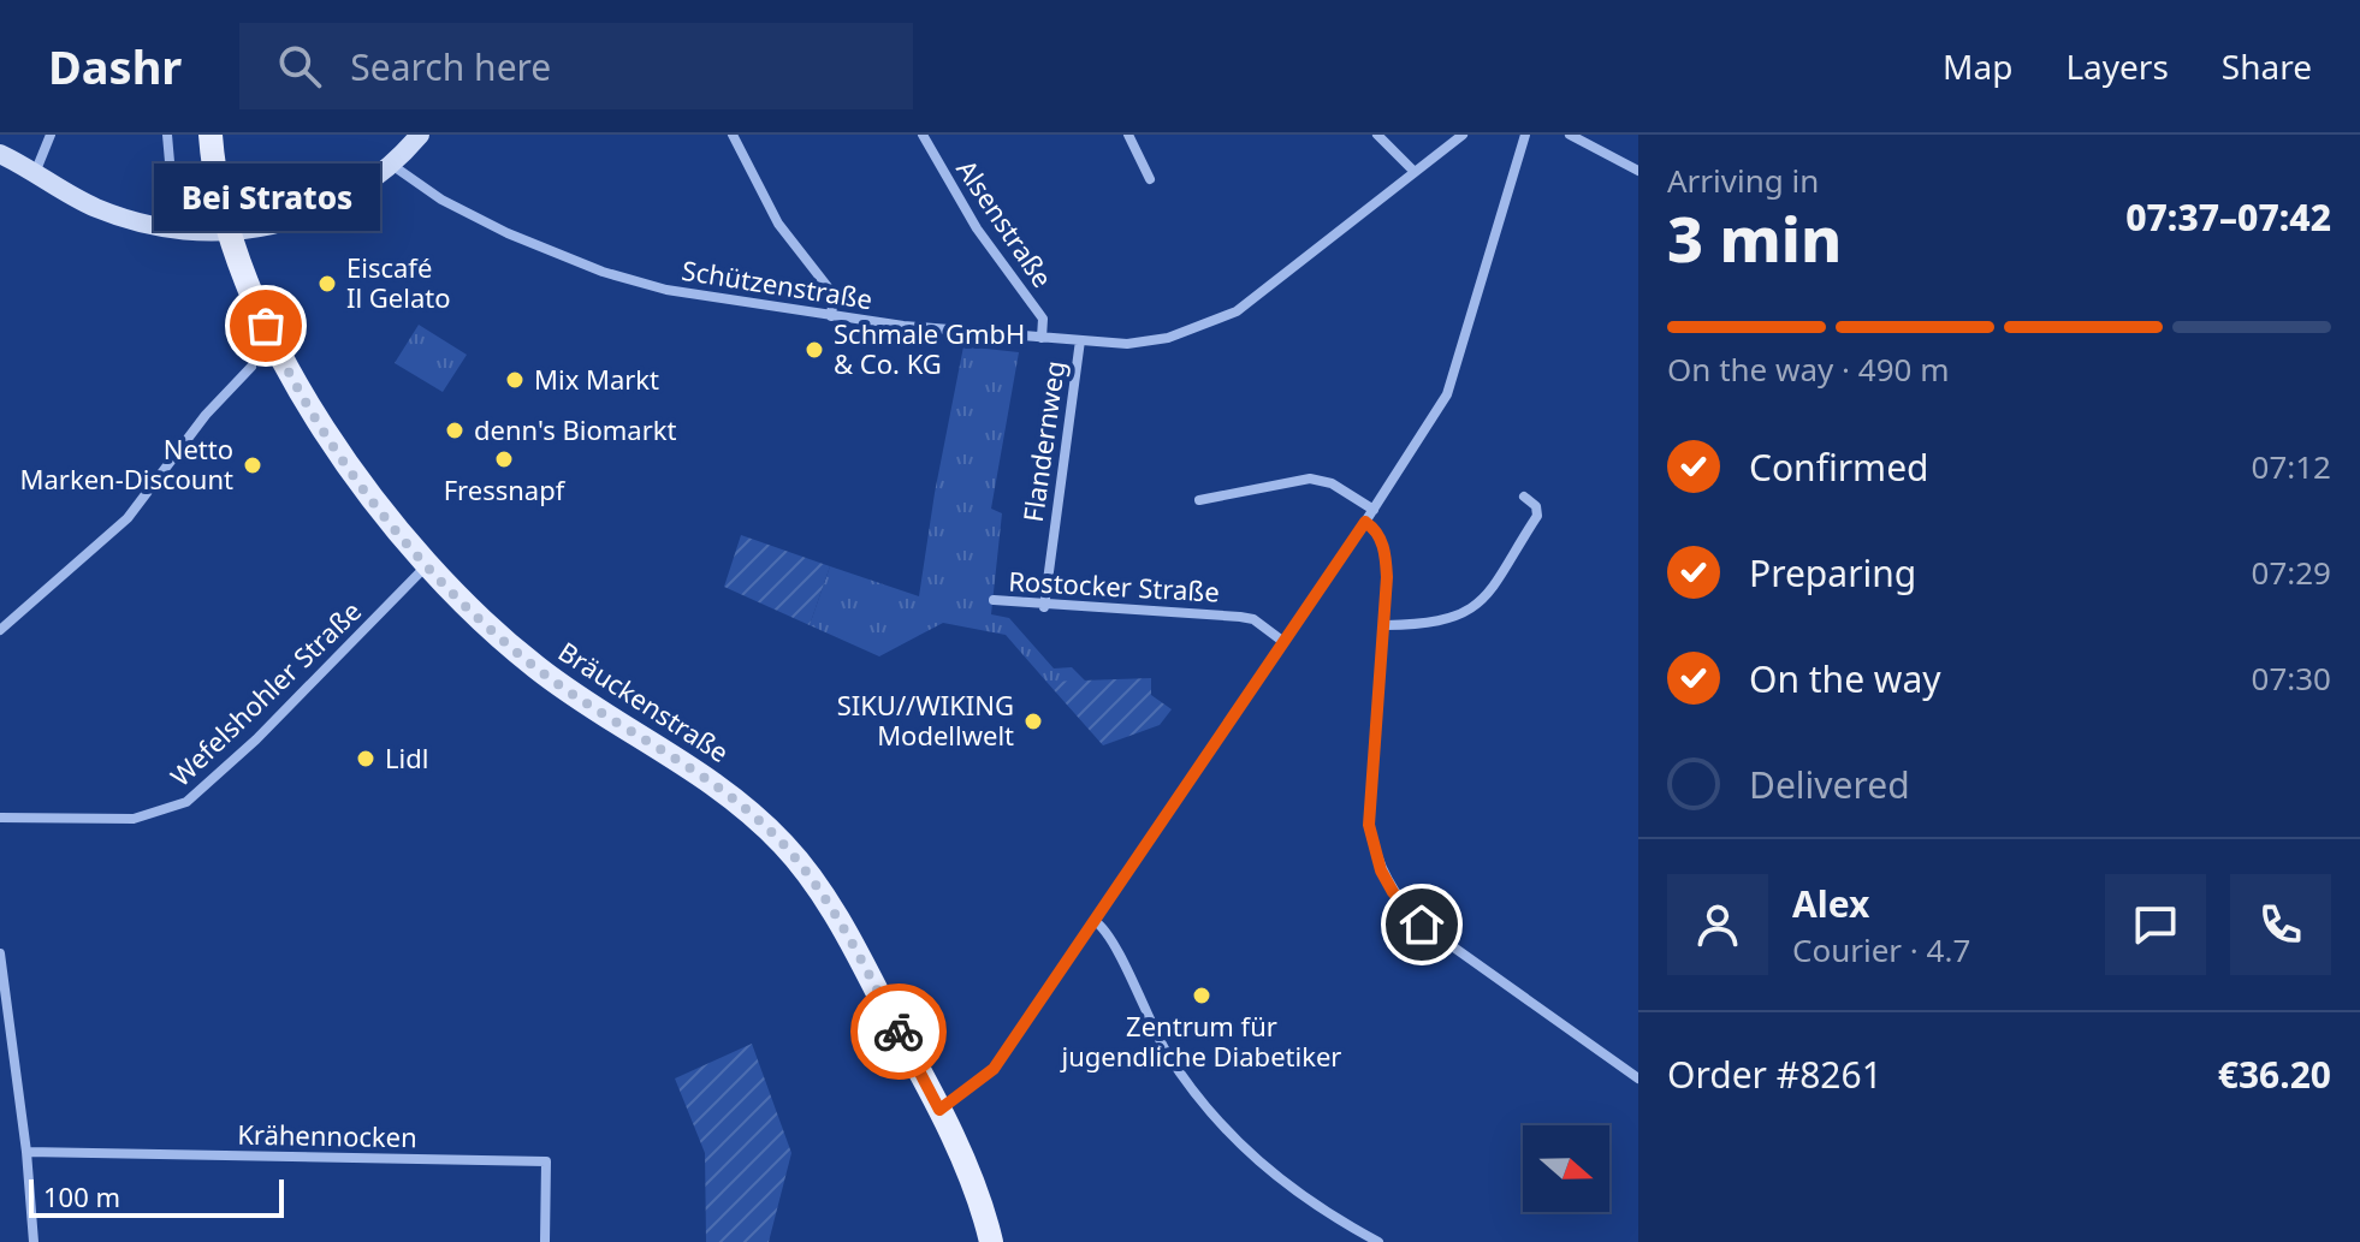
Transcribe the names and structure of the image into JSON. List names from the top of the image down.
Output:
{
  "streets": {
    "main road": ["Bräuckenstraße"],
    "street": [
      "Alsenstraße",
      "Schützenstraße",
      "Flandernweg",
      "Rostocker Straße",
      "Wefelshohler Straße",
      "Krähennocken"
    ]
  },
  "crossings": [
    ["Alsenstraße", "Schützenstraße"],
    ["Schützenstraße", "Flandernweg"],
    ["Flandernweg", "Rostocker Straße"],
    ["Wefelshohler Straße", "Bräuckenstraße"]
  ],
  "places": [
    "Eiscafé Il Gelato",
    "Bei Stratos",
    "Schmale GmbH & Co. KG",
    "Mix Markt",
    "denn's Biomarkt",
    "Fressnapf",
    "Netto Marken-Discount",
    "SIKU//WIKING Modellwelt",
    "Lidl",
    "Zentrum für jugendliche Diabetiker"
  ],
  "scale_bar": "100 m",
  "north": "right",
  "page": {
    "header": "Dashr",
    "search": "Search here",
    "nav": ["Map", "Layers", "Share"],
    "heading": ["3 min", "Arriving in", "07:37–07:42"],
    "panel": [
      "Alex",
      "Courier · 4.7",
      "Order #8261",
      "€36.20"
    ],
    "bubble": "Bei Stratos",
    "bar": "On the way · 490 m",
    "list": [
      ["Confirmed", "07:12"],
      ["Preparing", "07:29"],
      ["On the way", "07:30"],
      "Delivered"
    ],
    "scale": "100 m"
  }
}
